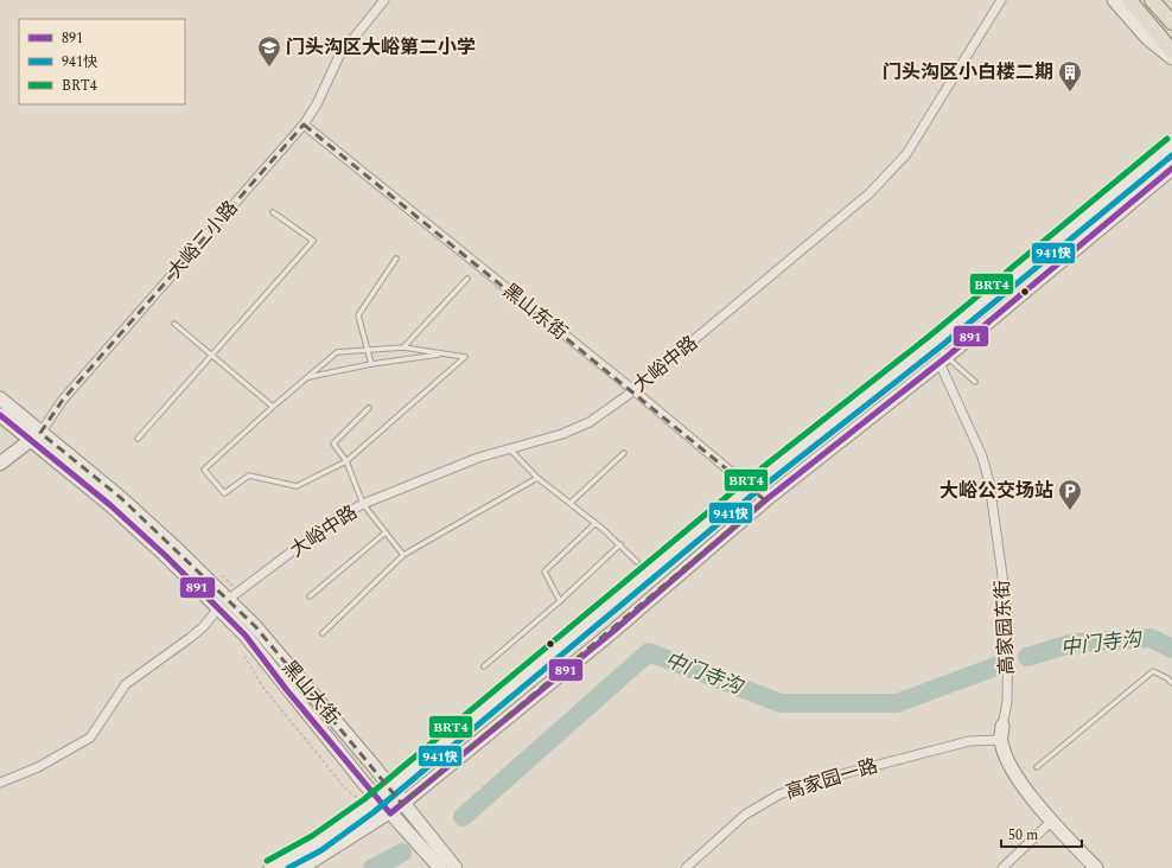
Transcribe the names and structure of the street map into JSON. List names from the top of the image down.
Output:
{
  "streets": {
    "main road": ["大峪二小路", "高家园东街", "黑山大街"],
    "street": ["黑山东街", "大峪中路", "高家园一路"]
  },
  "crossings": [
    ["大峪二小路", "黑山东街"],
    ["大峪二小路", "黑山大街"],
    ["黑山东街", "大峪中路"],
    ["大峪中路", "黑山大街"],
    ["高家园东街", "高家园一路"]
  ],
  "water": ["中门寺沟"],
  "places": {
    "school or university": ["门头沟区大峪第二小学"],
    "building": ["门头沟区小白楼二期"],
    "parking": ["大峪公交场站"]
  },
  "lines": ["transit line BRT4", "transit line 941快", "transit line 891"],
  "legend": ["891", "941快", "BRT4"],
  "scale_bar": "50 m"
}
